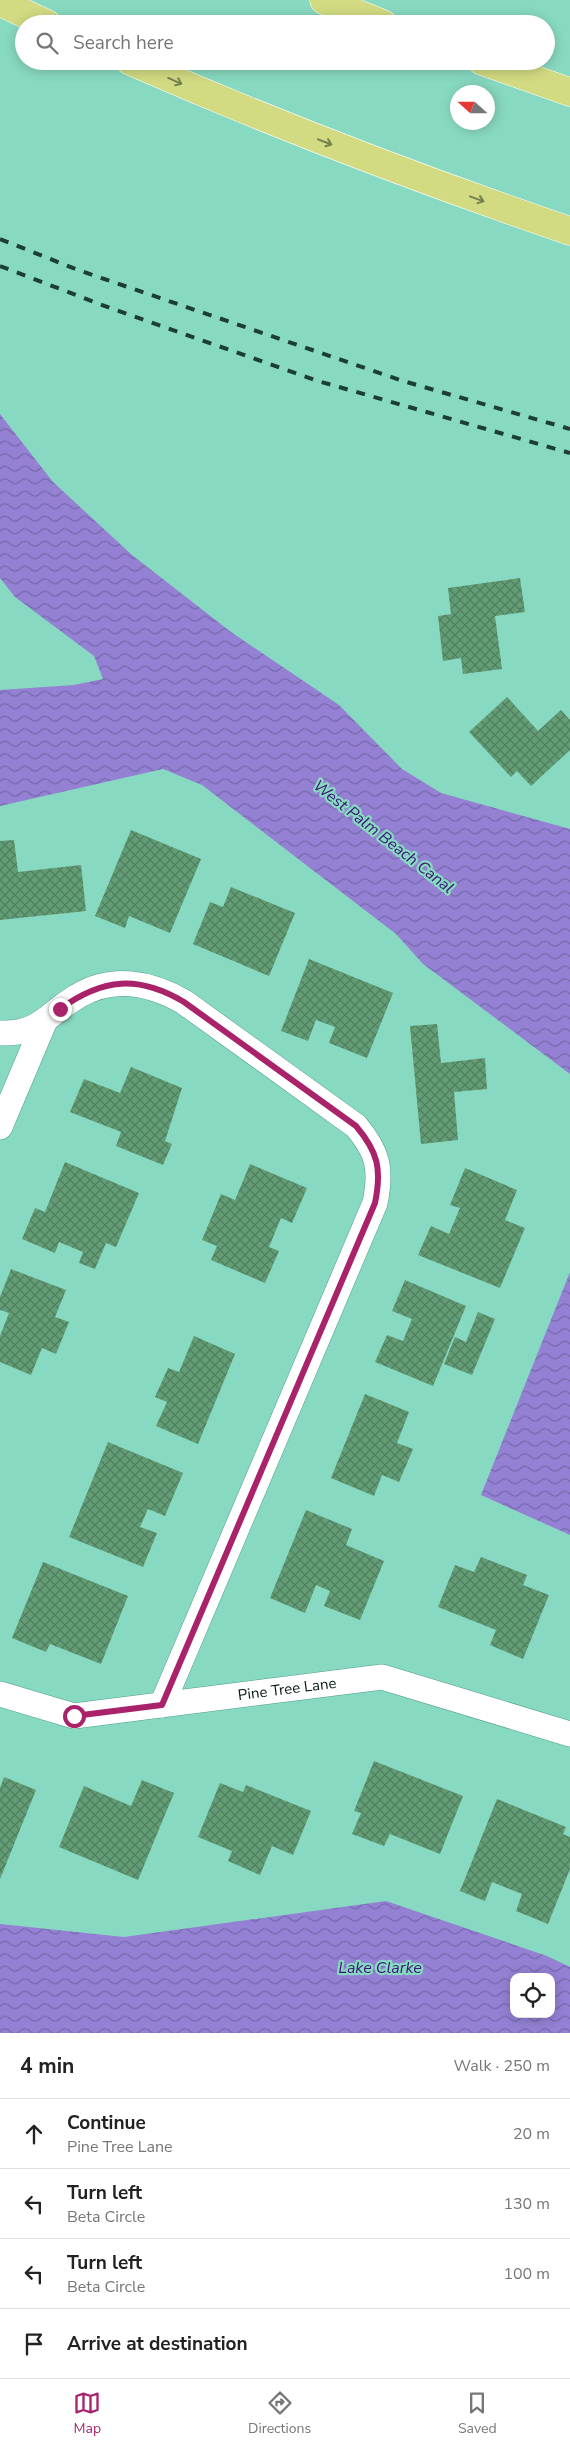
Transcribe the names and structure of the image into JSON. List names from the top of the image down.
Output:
{
  "streets": {
    "street": ["Pine Tree Lane"]
  },
  "water": ["West Palm Beach Canal", "Lake Clarke"],
  "north": "left",
  "page": {
    "search": "Search here",
    "heading": ["4 min", "Walk · 250 m"],
    "list": [
      ["Continue", "Pine Tree Lane", "20 m"],
      ["Turn left", "Beta Circle", "130 m"],
      ["Turn left", "Beta Circle", "100 m"],
      "Arrive at destination"
    ],
    "nav": ["Map", "Directions", "Saved"]
  }
}
